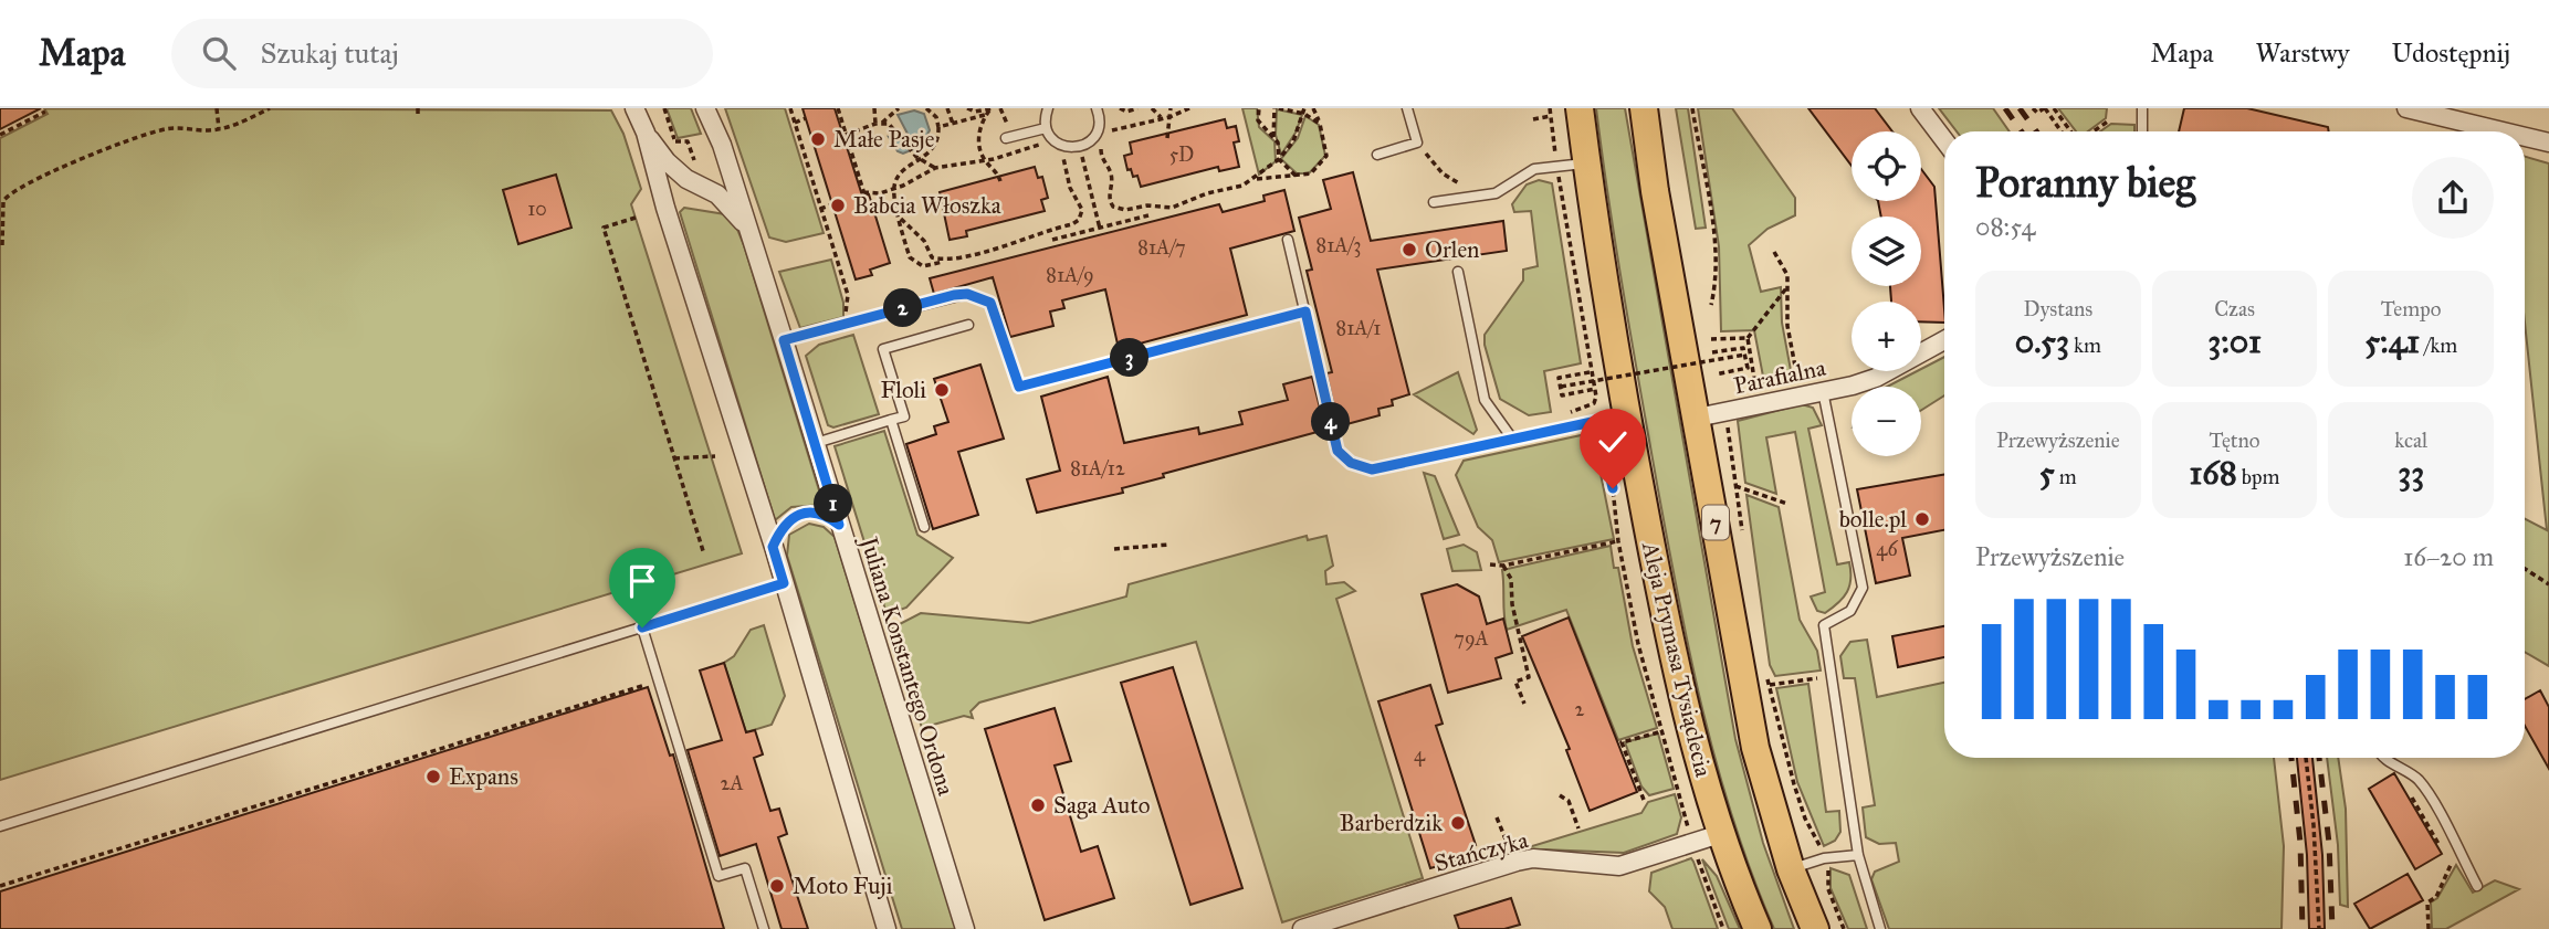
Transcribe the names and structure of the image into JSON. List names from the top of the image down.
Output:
{
  "streets": {
    "main road": ["7", "Aleja Prymasa Tysiąclecia"],
    "street": ["Parafialna", "Juliana Konstantego Ordona", "Stańczyka"]
  },
  "crossings": [
    ["Parafialna", "7"],
    ["Aleja Prymasa Tysiąclecia", "Stańczyka"]
  ],
  "places": [
    "Małe Pasje",
    "Babcia Włoszka",
    "Orlen",
    "Floli",
    "bolle.pl",
    "Expans",
    "Saga Auto",
    "Barberdzik",
    "Moto Fuji"
  ],
  "house_numbers": [
    "5D",
    "10",
    "81A/3",
    "81A/7",
    "81A/9",
    "81A/1",
    "81A/12",
    "46",
    "79A",
    "2",
    "4",
    "2A"
  ],
  "page": {
    "header": "Mapa",
    "search": "Szukaj tutaj",
    "nav": ["Mapa", "Warstwy", "Udostępnij"],
    "map_buttons": ["+", "−"],
    "heading": ["Poranny bieg", "08:54"],
    "stats": [
      ["Dystans", "0.53 km"],
      ["Czas", "3:01"],
      ["Tempo", "5:41 /km"],
      ["Przewyższenie", "5 m"],
      ["Tętno", "168 bpm"],
      ["kcal", "33"]
    ],
    "pins": [
      "2",
      "3",
      "4",
      "1"
    ],
    "chart": ["Przewyższenie", "16–20 m"]
  }
}
